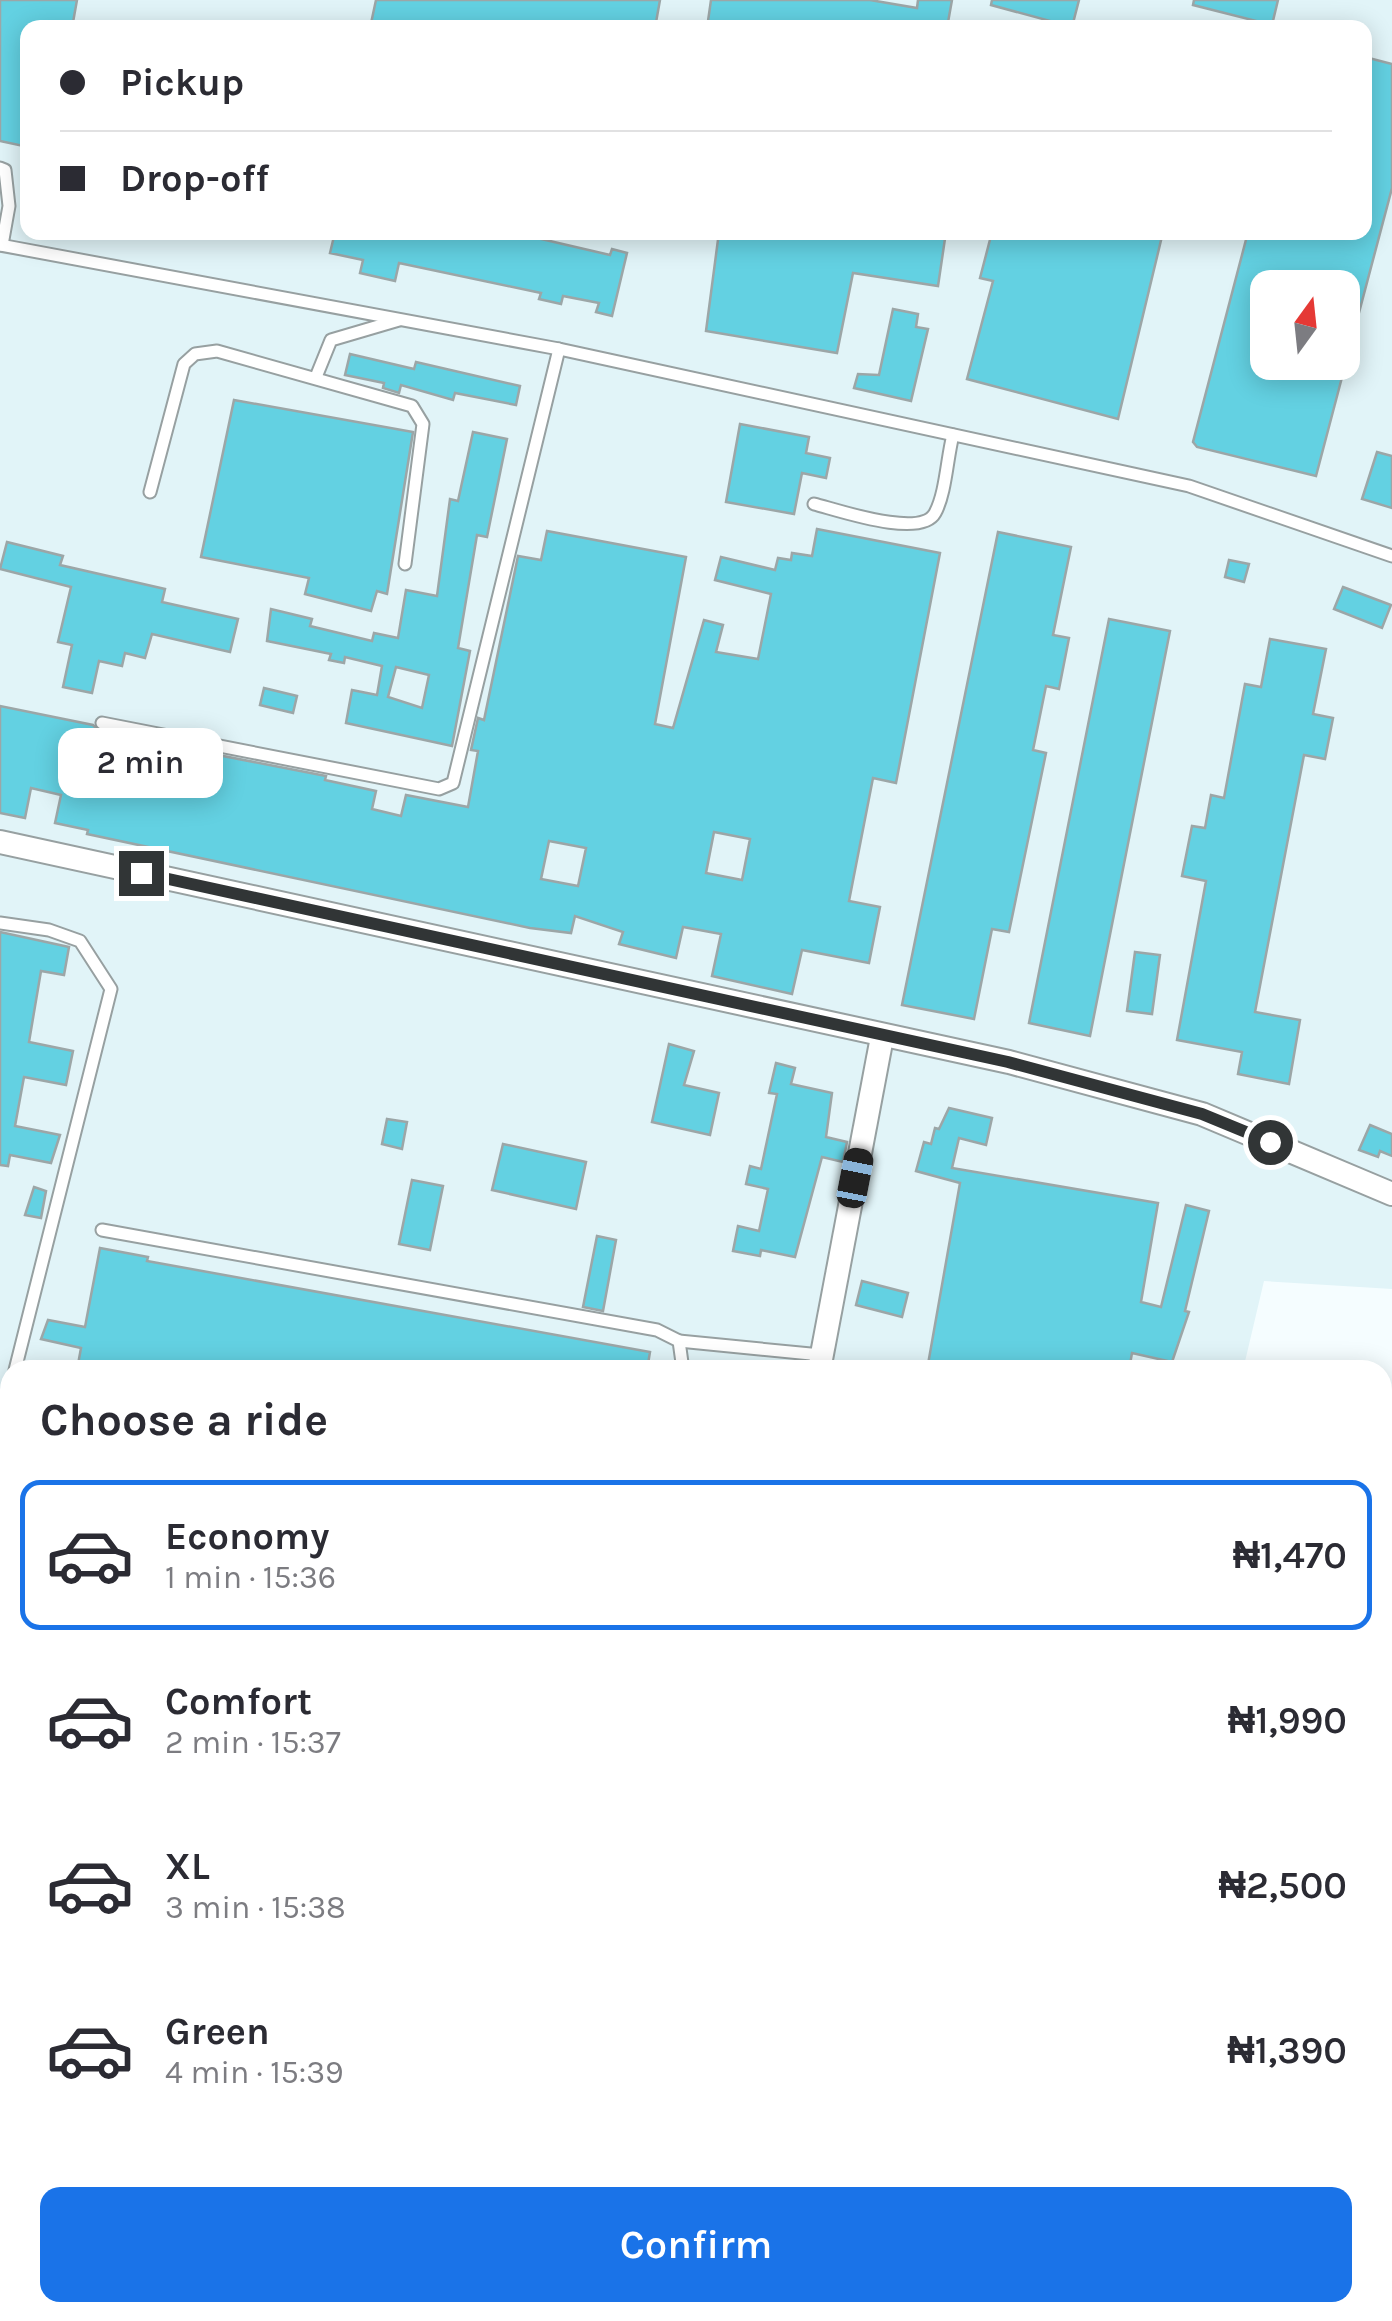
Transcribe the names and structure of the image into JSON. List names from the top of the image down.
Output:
{
  "north": "top",
  "page": {
    "banner": ["Pickup", "Drop-off"],
    "bubble": "2 min",
    "heading": "Choose a ride",
    "list": [
      {
        "name": "Economy",
        "note": "1 min · 15:36",
        "value": "₦1,470"
      },
      {
        "name": "Comfort",
        "note": "2 min · 15:37",
        "value": "₦1,990"
      },
      {
        "name": "XL",
        "note": "3 min · 15:38",
        "value": "₦2,500"
      },
      {
        "name": "Green",
        "note": "4 min · 15:39",
        "value": "₦1,390"
      }
    ],
    "buttons": "Confirm"
  }
}
